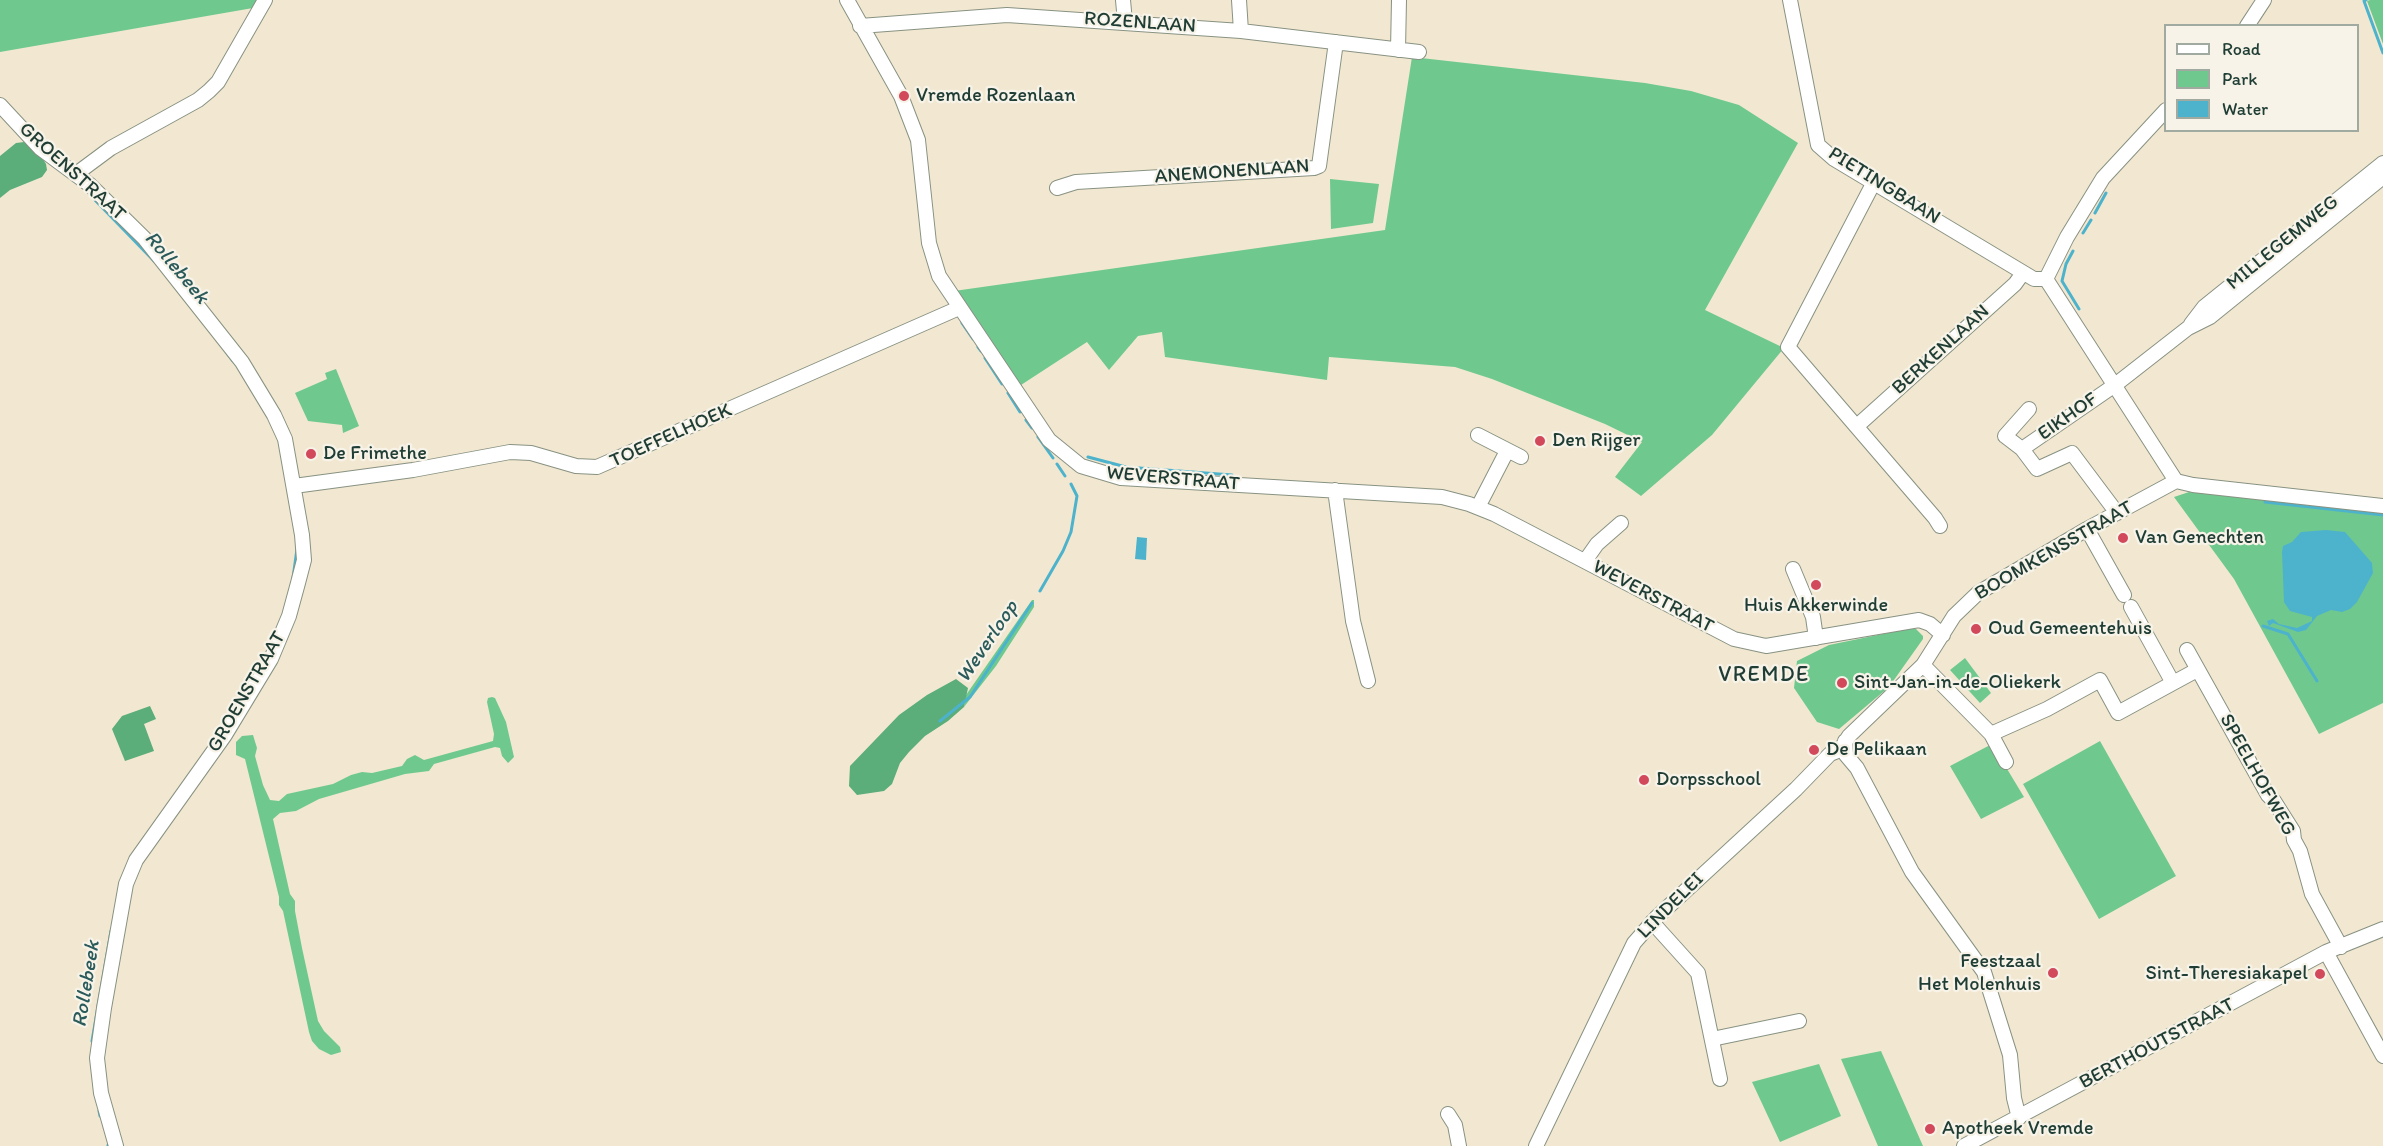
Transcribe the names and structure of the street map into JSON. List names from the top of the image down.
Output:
{
  "streets": {
    "street": [
      "ROZENLAAN",
      "GROENSTRAAT",
      "ANEMONENLAAN",
      "PIETINGBAAN",
      "MILLEGEMWEG",
      "BERKENLAAN",
      "EIKHOF",
      "TOEFFELHOEK",
      "WEVERSTRAAT",
      "BOOMKENSSTRAAT",
      "SPEELHOFWEG",
      "LINDELEI",
      "BERTHOUTSTRAAT"
    ]
  },
  "crossings": [
    ["ROZENLAAN", "ANEMONENLAAN"],
    ["ROZENLAAN", "WEVERSTRAAT"],
    ["GROENSTRAAT", "TOEFFELHOEK"],
    ["PIETINGBAAN", "BERKENLAAN"],
    ["MILLEGEMWEG", "EIKHOF"],
    ["EIKHOF", "BOOMKENSSTRAAT"],
    ["TOEFFELHOEK", "WEVERSTRAAT"],
    ["BOOMKENSSTRAAT", "LINDELEI"],
    ["SPEELHOFWEG", "BERTHOUTSTRAAT"]
  ],
  "districts": ["VREMDE"],
  "water": ["Rollebeek", "Weverloop"],
  "places": [
    "Vremde Rozenlaan",
    "Den Rijger",
    "De Frimethe",
    "Van Genechten",
    "Huis Akkerwinde",
    "Oud Gemeentehuis",
    "Sint-Jan-in-de-Oliekerk",
    "De Pelikaan",
    "Dorpsschool",
    "Feestzaal Het Molenhuis",
    "Sint-Theresiakapel",
    "Apotheek Vremde"
  ],
  "legend": ["Road", "Park", "Water"]
}
